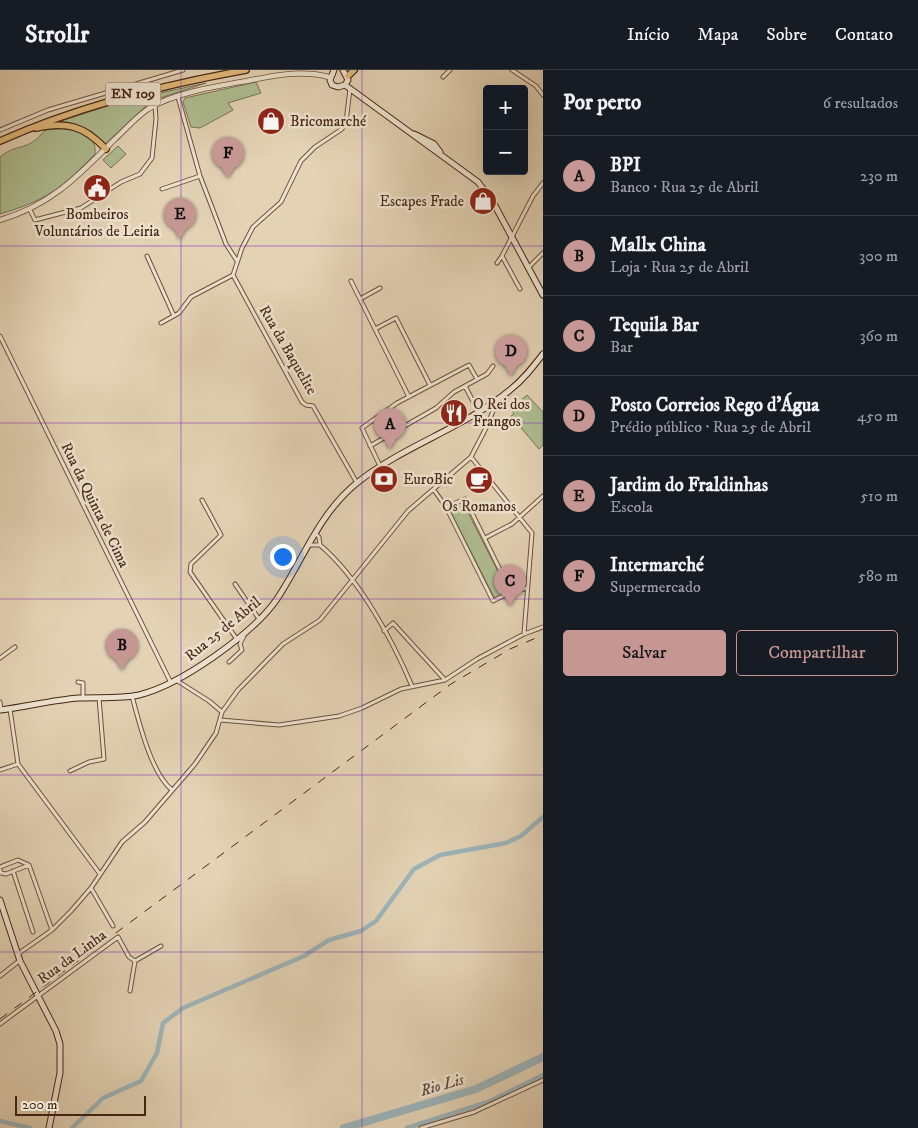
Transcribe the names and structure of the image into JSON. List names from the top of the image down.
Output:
{
  "streets": {
    "main road": ["EN 109", "Rua 25 de Abril"],
    "street": ["Rua da Baquelite", "Rua da Quinta de Cima", "Rua da Linha"]
  },
  "crossings": [
    ["Rua da Baquelite", "Rua 25 de Abril"],
    ["Rua da Quinta de Cima", "Rua 25 de Abril"]
  ],
  "water": ["Rio Lis"],
  "places": {
    "shop": ["Bricomarché", "Escapes Frade"],
    "public building": ["Bombeiros Voluntários de Leiria"],
    "restaurant": ["O Rei dos Frangos"],
    "bank": ["EuroBic"],
    "cafe": ["Os Romanos"]
  },
  "scale_bar": "200 m",
  "page": {
    "header": "Strollr",
    "nav": [
      "Início",
      "Mapa",
      "Sobre",
      "Contato"
    ],
    "heading": ["Por perto", "6 resultados"],
    "map_buttons": ["+", "−"],
    "list": [
      {
        "mark": "A",
        "name": "BPI",
        "note": "Banco · Rua 25 de Abril",
        "value": "230 m"
      },
      {
        "mark": "B",
        "name": "Mallx China",
        "note": "Loja · Rua 25 de Abril",
        "value": "300 m"
      },
      {
        "mark": "C",
        "name": "Tequila Bar",
        "note": "Bar",
        "value": "360 m"
      },
      {
        "mark": "D",
        "name": "Posto Correios Rego d'Água",
        "note": "Prédio público · Rua 25 de Abril",
        "value": "450 m"
      },
      {
        "mark": "E",
        "name": "Jardim do Fraldinhas",
        "note": "Escola",
        "value": "510 m"
      },
      {
        "mark": "F",
        "name": "Intermarché",
        "note": "Supermercado",
        "value": "580 m"
      }
    ],
    "pins": [
      "F",
      "E",
      "D",
      "A",
      "C",
      "B"
    ],
    "buttons": ["Salvar", "Compartilhar"],
    "scale": "200 m"
  }
}
